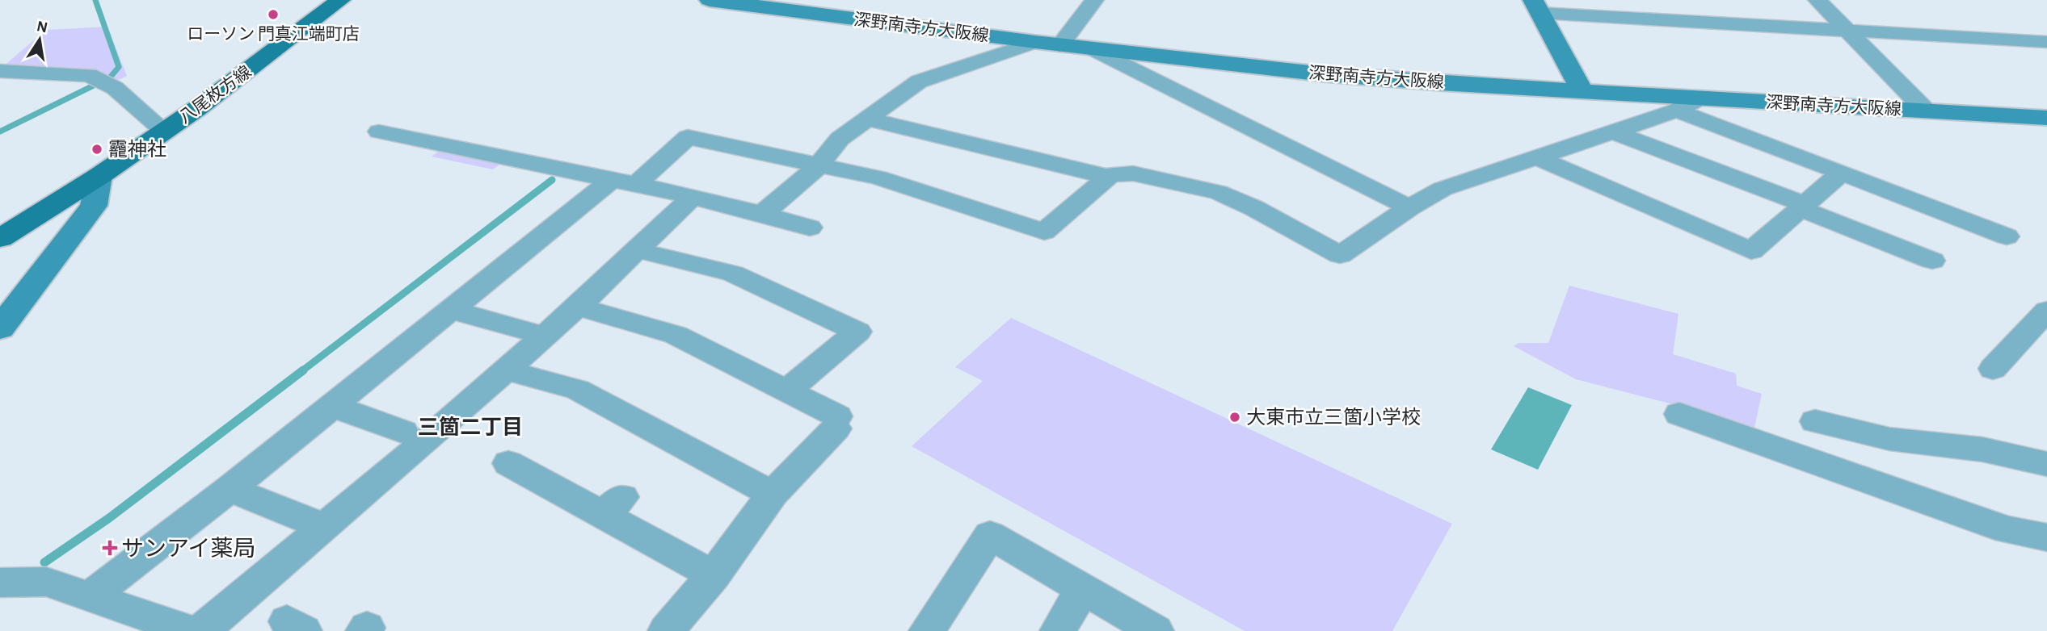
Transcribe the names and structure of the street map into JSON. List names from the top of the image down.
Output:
{
  "streets": {
    "main road": ["深野南寺方大阪線", "八尾枚方線"]
  },
  "districts": ["三箇二丁目"],
  "places": {
    "other": ["ローソン 門真江端町店", "龗神社", "大東市立三箇小学校"],
    "health": ["サンアイ薬局"]
  },
  "north": "top"
}
